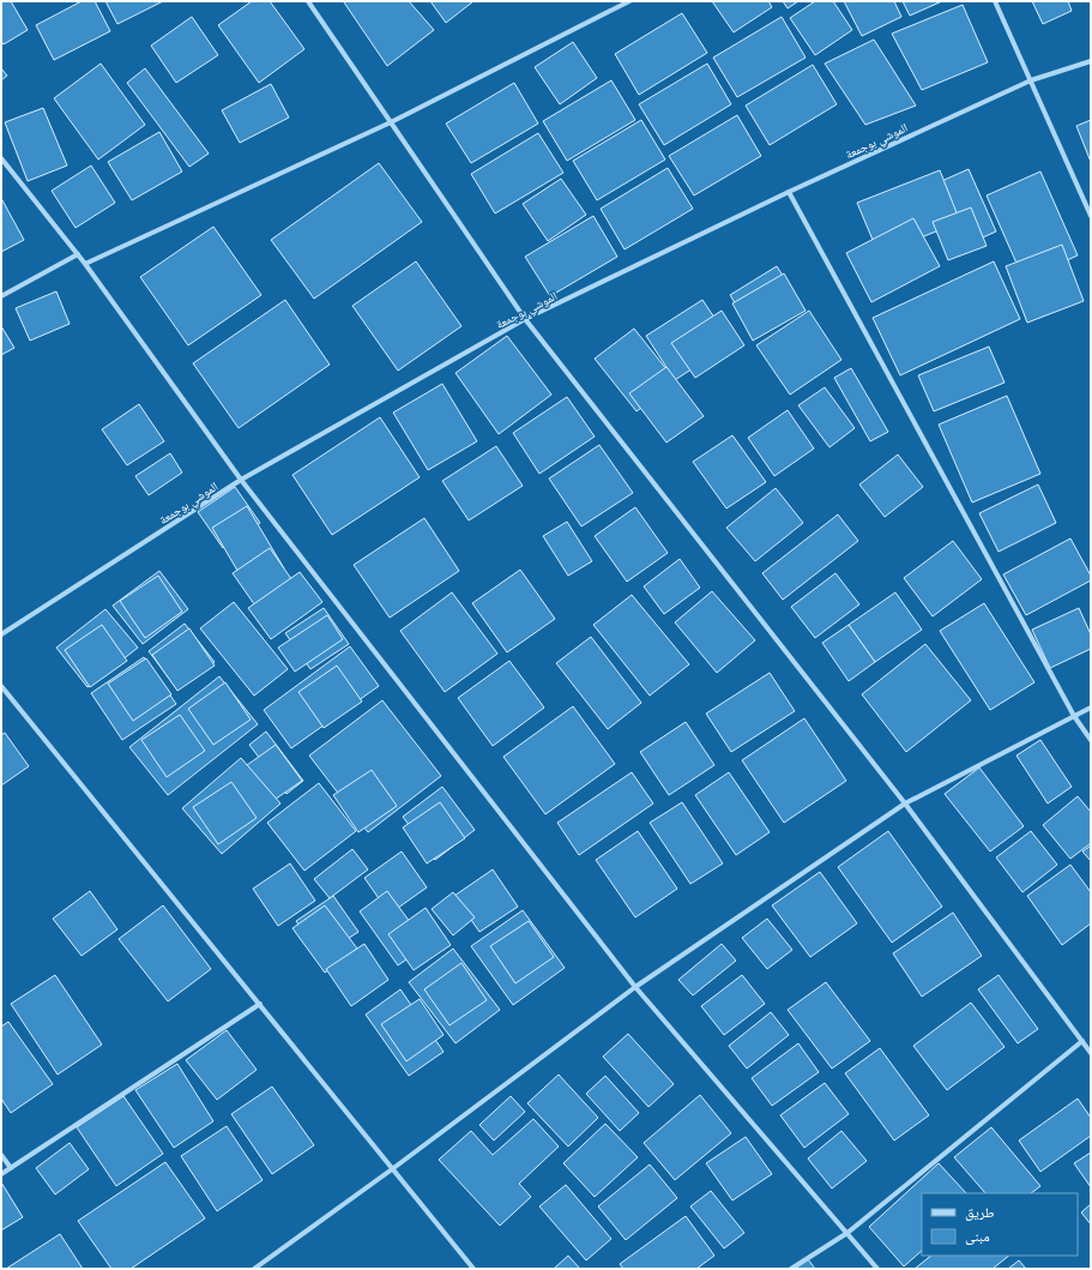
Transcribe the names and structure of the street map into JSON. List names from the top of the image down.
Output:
{
  "streets": {
    "street": ["الموشي بوجمعة"]
  },
  "legend": ["طريق", "مبنى"]
}
